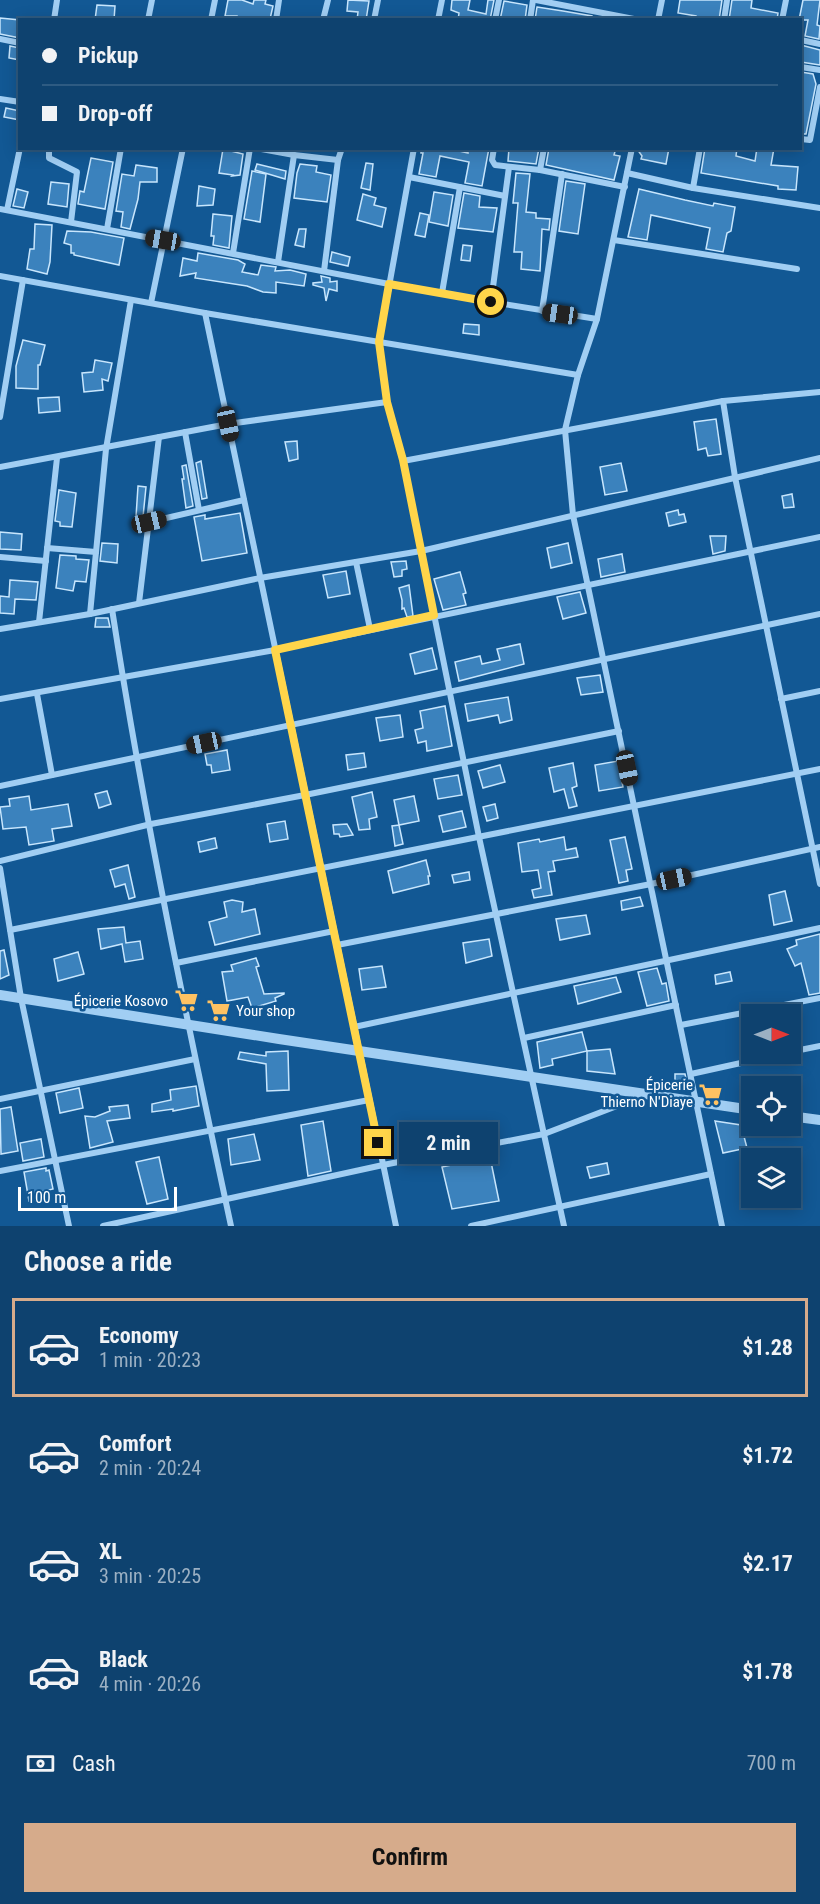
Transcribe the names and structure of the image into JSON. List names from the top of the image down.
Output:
{
  "places": {
    "supermarket": ["Épicerie Kosovo", "Your shop", "Épicerie Thierno N'Diaye"]
  },
  "scale_bar": "100 m",
  "north": "right",
  "page": {
    "banner": ["Pickup", "Drop-off"],
    "bubble": "2 min",
    "scale": "100 m",
    "heading": "Choose a ride",
    "list": [
      {
        "name": "Economy",
        "note": "1 min · 20:23",
        "value": "$1.28"
      },
      {
        "name": "Comfort",
        "note": "2 min · 20:24",
        "value": "$1.72"
      },
      {
        "name": "XL",
        "note": "3 min · 20:25",
        "value": "$2.17"
      },
      {
        "name": "Black",
        "note": "4 min · 20:26",
        "value": "$1.78"
      }
    ],
    "pay": ["Cash", "700 m"],
    "buttons": "Confirm"
  }
}
